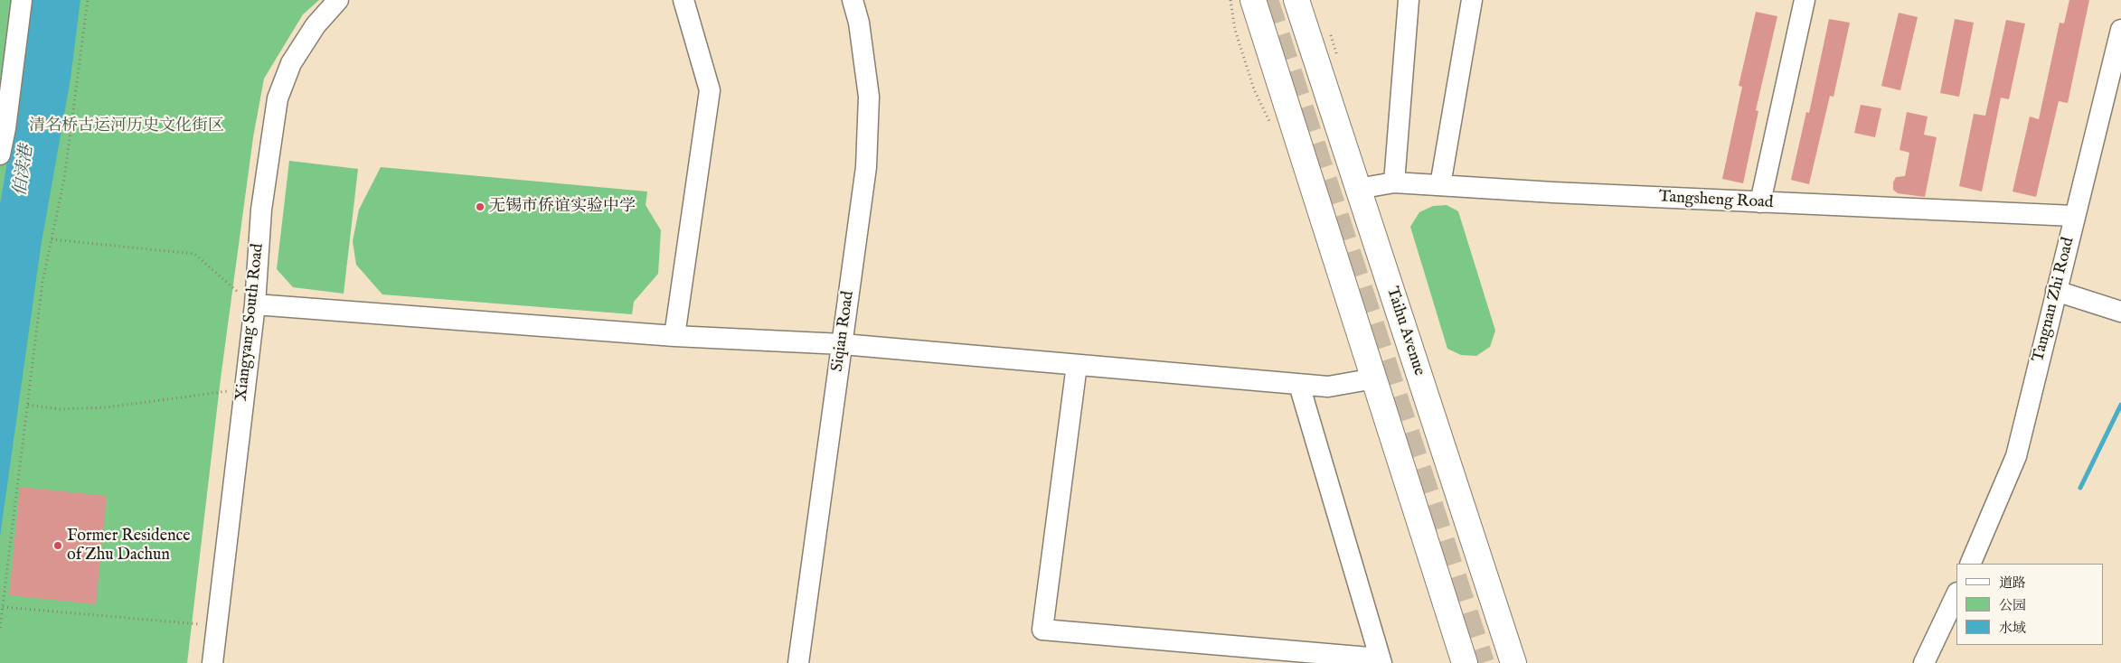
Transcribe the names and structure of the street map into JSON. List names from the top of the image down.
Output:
{
  "streets": {
    "main road": ["Taihu Avenue"],
    "street": [
      "Tangsheng Road",
      "Tangnan Zhi Road",
      "Xiangyang South Road",
      "Siqian Road"
    ]
  },
  "crossings": [
    ["Tangsheng Road", "Tangnan Zhi Road"],
    ["Tangsheng Road", "Taihu Avenue"]
  ],
  "water": ["伯渎港"],
  "parks": ["清名桥古运河历史文化街区"],
  "places": ["无锡市侨谊实验中学", "Former Residence of Zhu Dachun"],
  "legend": ["道路", "公园", "水域"]
}
